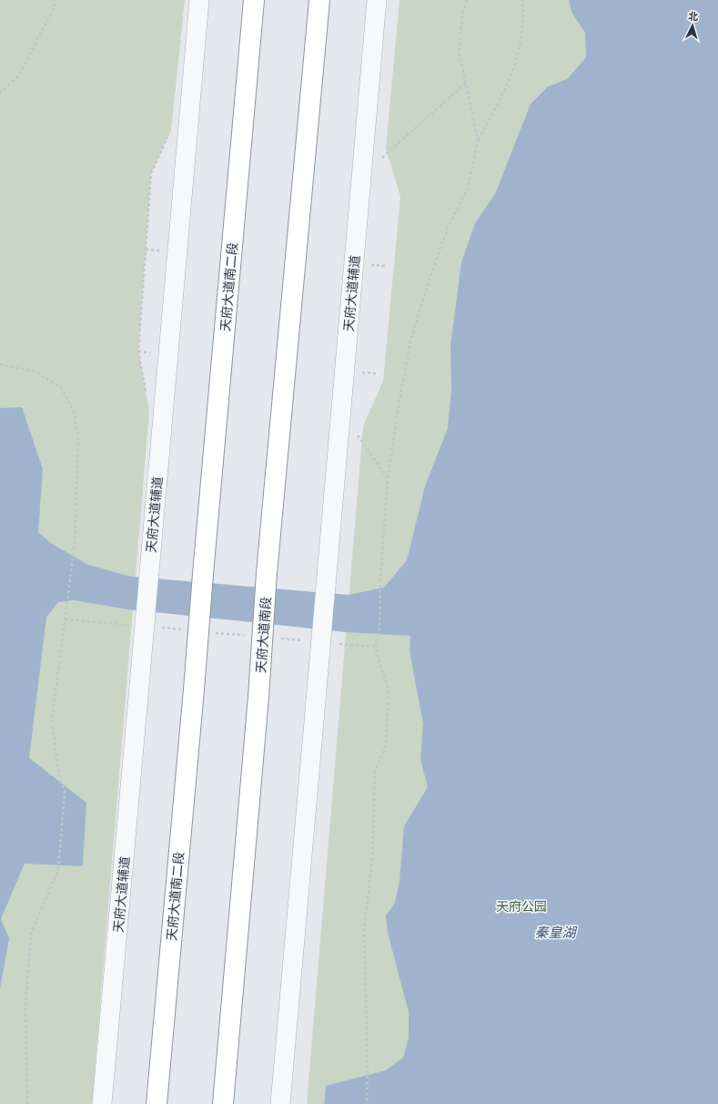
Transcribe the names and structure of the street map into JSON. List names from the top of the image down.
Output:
{
  "streets": {
    "highway": ["天府大道南二段", "天府大道南段"],
    "street": ["天府大道辅道"]
  },
  "water": ["秦皇湖"],
  "parks": ["天府公园"],
  "north": "top"
}
